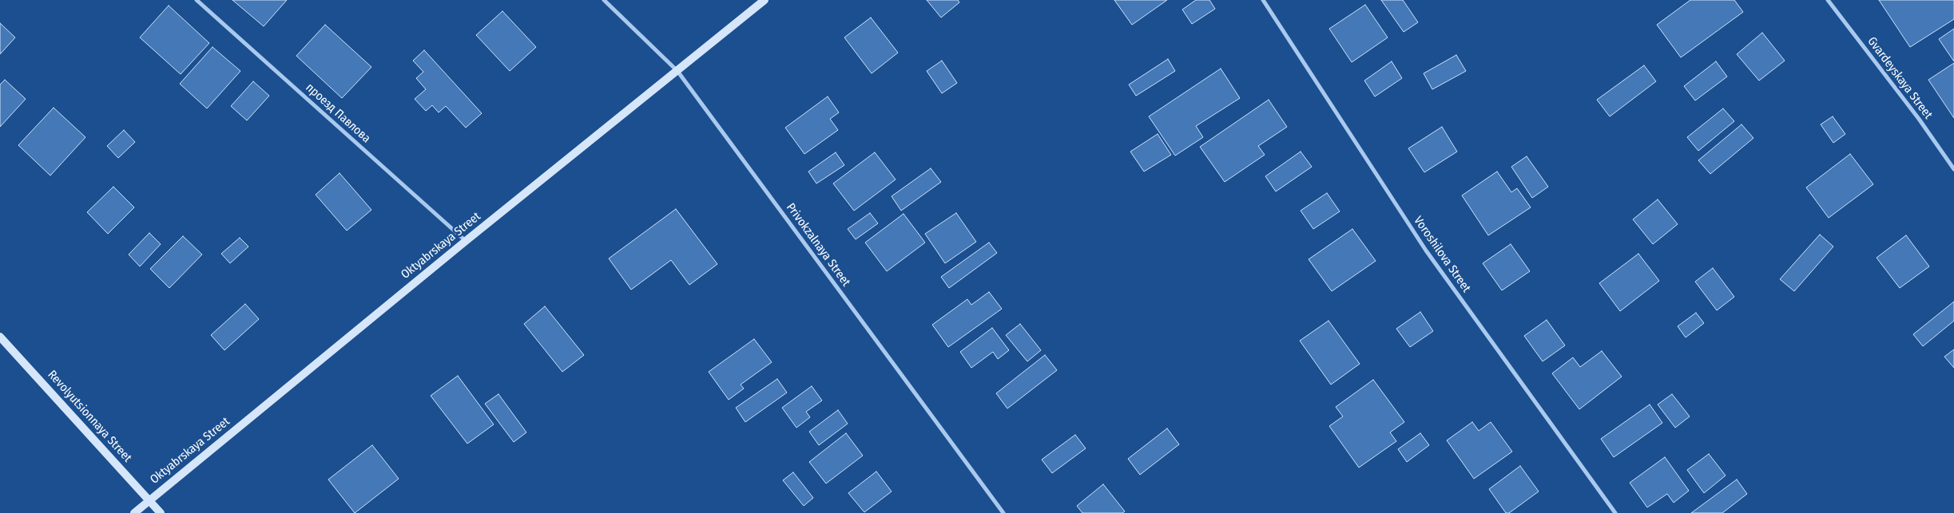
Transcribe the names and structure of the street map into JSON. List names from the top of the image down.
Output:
{
  "streets": {
    "street": [
      "Gvardeyskaya Street",
      "проезд Павлова",
      "Privokzalnaya Street",
      "Oktyabrskaya Street",
      "Voroshilova Street",
      "Revolyutsionnaya Street"
    ]
  },
  "crossings": [
    ["проезд Павлова", "Oktyabrskaya Street"],
    ["Privokzalnaya Street", "Oktyabrskaya Street"],
    ["Oktyabrskaya Street", "Revolyutsionnaya Street"]
  ]
}
